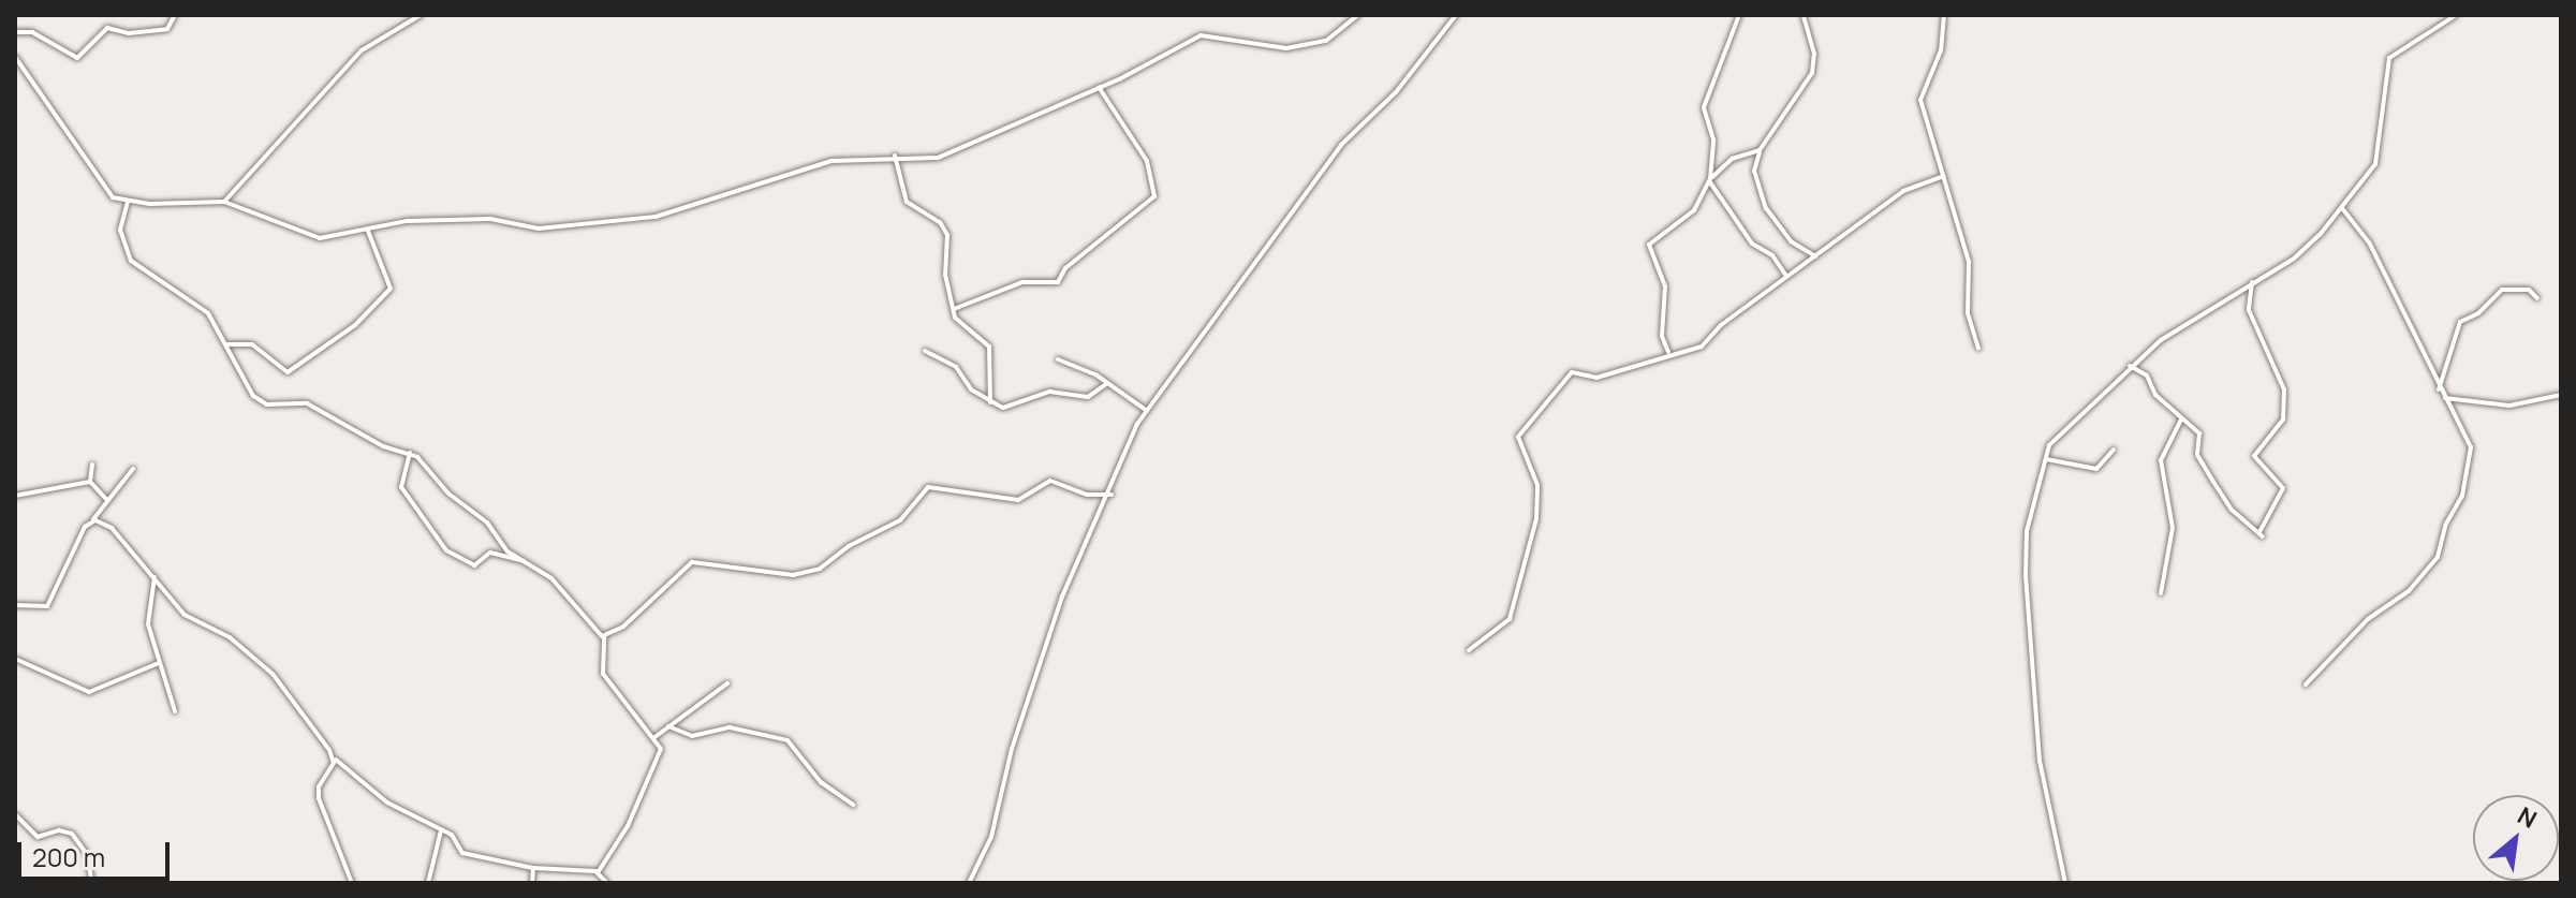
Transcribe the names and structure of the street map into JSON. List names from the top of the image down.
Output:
{
  "scale_bar": "200 m",
  "north": "top right"
}
